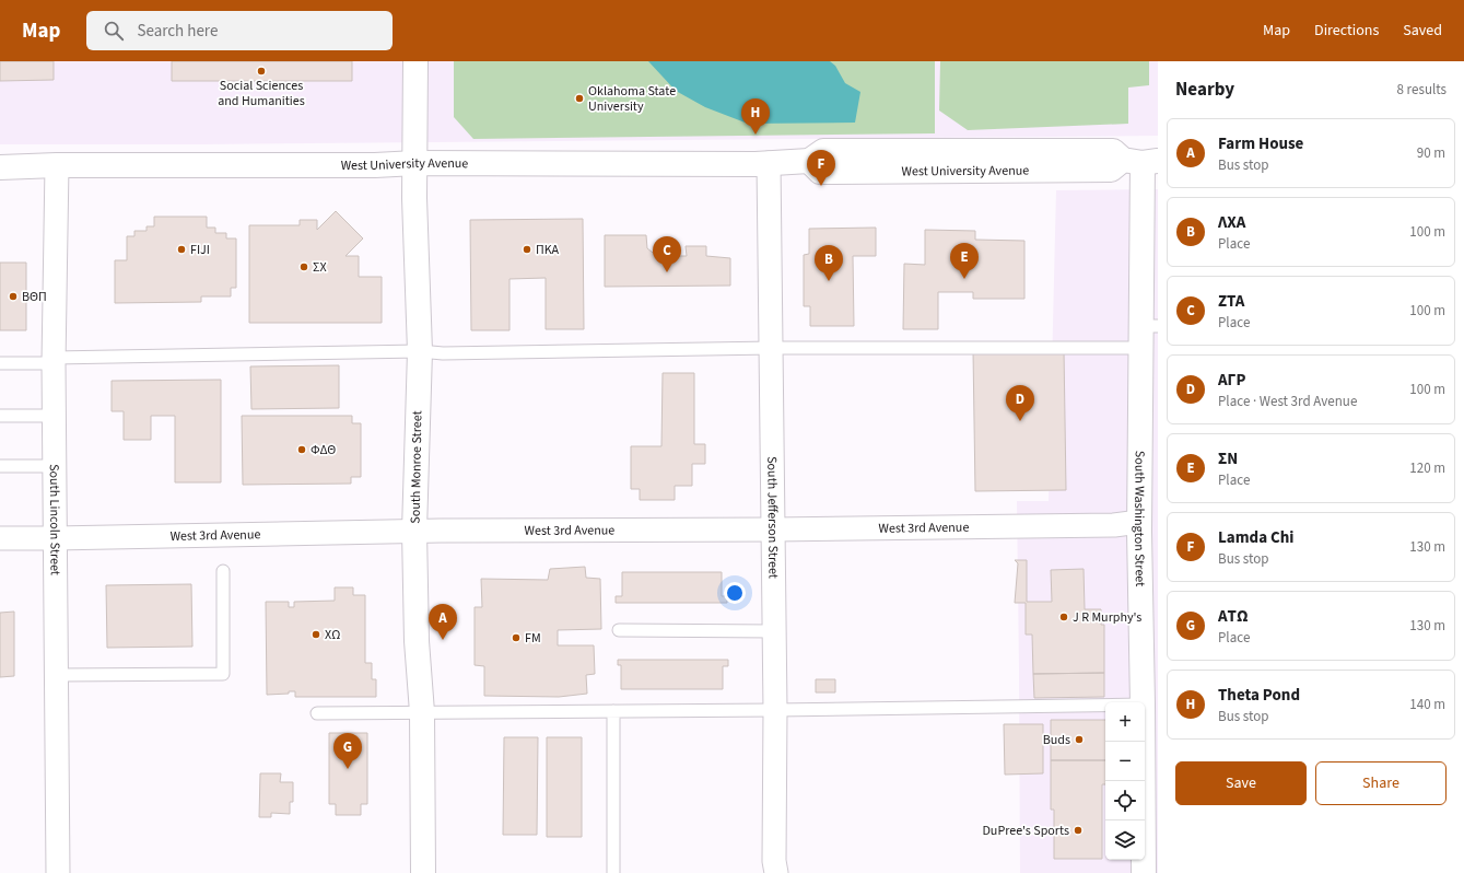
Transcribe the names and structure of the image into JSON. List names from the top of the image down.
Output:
{
  "streets": {
    "street": [
      "West University Avenue",
      "South Monroe Street",
      "South Jefferson Street",
      "South Washington Street",
      "South Lincoln Street",
      "West 3rd Avenue"
    ]
  },
  "crossings": [
    ["West University Avenue", "South Monroe Street"],
    ["West University Avenue", "South Jefferson Street"],
    ["West University Avenue", "South Washington Street"],
    ["West University Avenue", "South Lincoln Street"],
    ["South Monroe Street", "West 3rd Avenue"],
    ["South Jefferson Street", "West 3rd Avenue"],
    ["South Washington Street", "West 3rd Avenue"],
    ["South Lincoln Street", "West 3rd Avenue"]
  ],
  "places": [
    "Social Sciences and Humanities",
    "Oklahoma State University",
    "FIJI",
    "ΠΚΑ",
    "ΣX",
    "BΘΠ",
    "ΦΔΘ",
    "J R Murphy's",
    "XΩ",
    "FM",
    "Buds",
    "DuPree's Sports"
  ],
  "page": {
    "header": "Map",
    "search": "Search here",
    "nav": ["Map", "Directions", "Saved"],
    "heading": ["Nearby", "8 results"],
    "pins": [
      "H",
      "F",
      "C",
      "E",
      "B",
      "D",
      "A",
      "G"
    ],
    "list": [
      {
        "mark": "A",
        "name": "Farm House",
        "note": "Bus stop",
        "value": "90 m"
      },
      {
        "mark": "B",
        "name": "ΛXA",
        "note": "Place",
        "value": "100 m"
      },
      {
        "mark": "C",
        "name": "ΖΤΑ",
        "note": "Place",
        "value": "100 m"
      },
      {
        "mark": "D",
        "name": "AΓP",
        "note": "Place · West 3rd Avenue",
        "value": "100 m"
      },
      {
        "mark": "E",
        "name": "ΣN",
        "note": "Place",
        "value": "120 m"
      },
      {
        "mark": "F",
        "name": "Lamda Chi",
        "note": "Bus stop",
        "value": "130 m"
      },
      {
        "mark": "G",
        "name": "ΑTΩ",
        "note": "Place",
        "value": "130 m"
      },
      {
        "mark": "H",
        "name": "Theta Pond",
        "note": "Bus stop",
        "value": "140 m"
      }
    ],
    "map_buttons": ["+", "−"],
    "buttons": ["Save", "Share"]
  }
}
